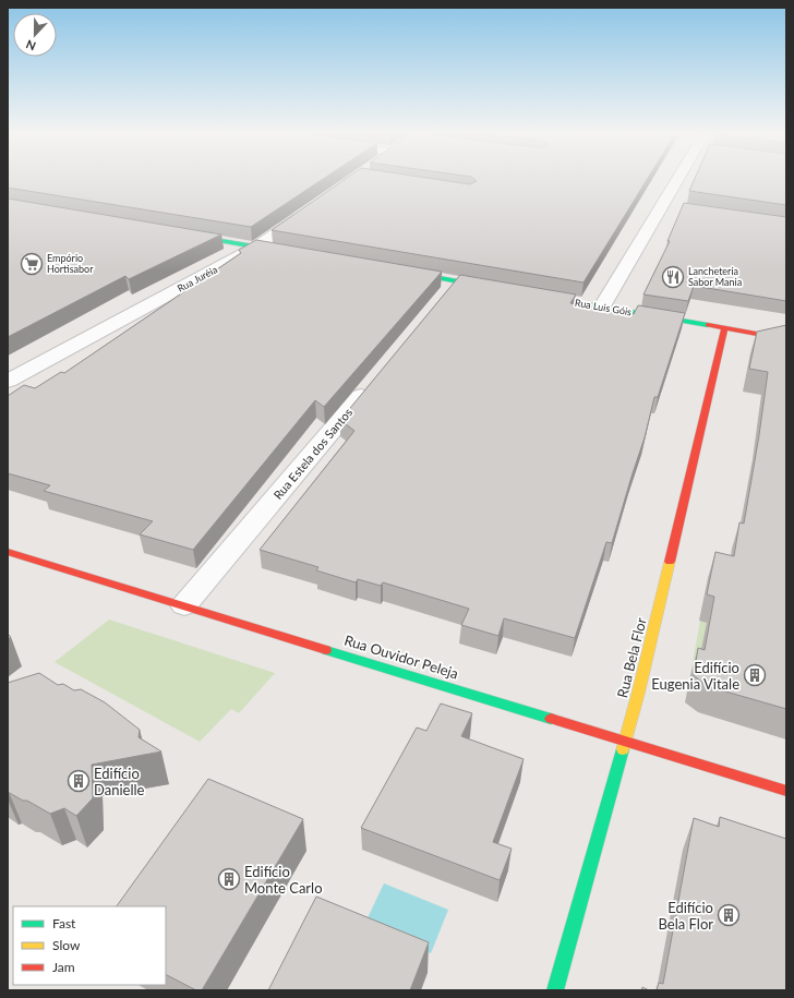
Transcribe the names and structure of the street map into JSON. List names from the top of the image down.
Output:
{
  "streets": {
    "street": [
      "Rua Juréia",
      "Rua Luis Góis",
      "Rua Estela dos Santos",
      "Rua Ouvidor Peleja",
      "Rua Bela Flor"
    ]
  },
  "crossings": [
    ["Rua Luis Góis", "Rua Bela Flor"],
    ["Rua Estela dos Santos", "Rua Ouvidor Peleja"],
    ["Rua Ouvidor Peleja", "Rua Bela Flor"]
  ],
  "places": {
    "supermarket": ["Empório Hortisabor"],
    "restaurant": ["Lancheteria Sabor Mania"],
    "building": [
      "Edifício Eugenia Vitale",
      "Edifício Danielle",
      "Edifício Monte Carlo",
      "Edifício Bela Flor"
    ]
  },
  "legend": ["Fast", "Slow", "Jam"],
  "north": "bottom"
}
